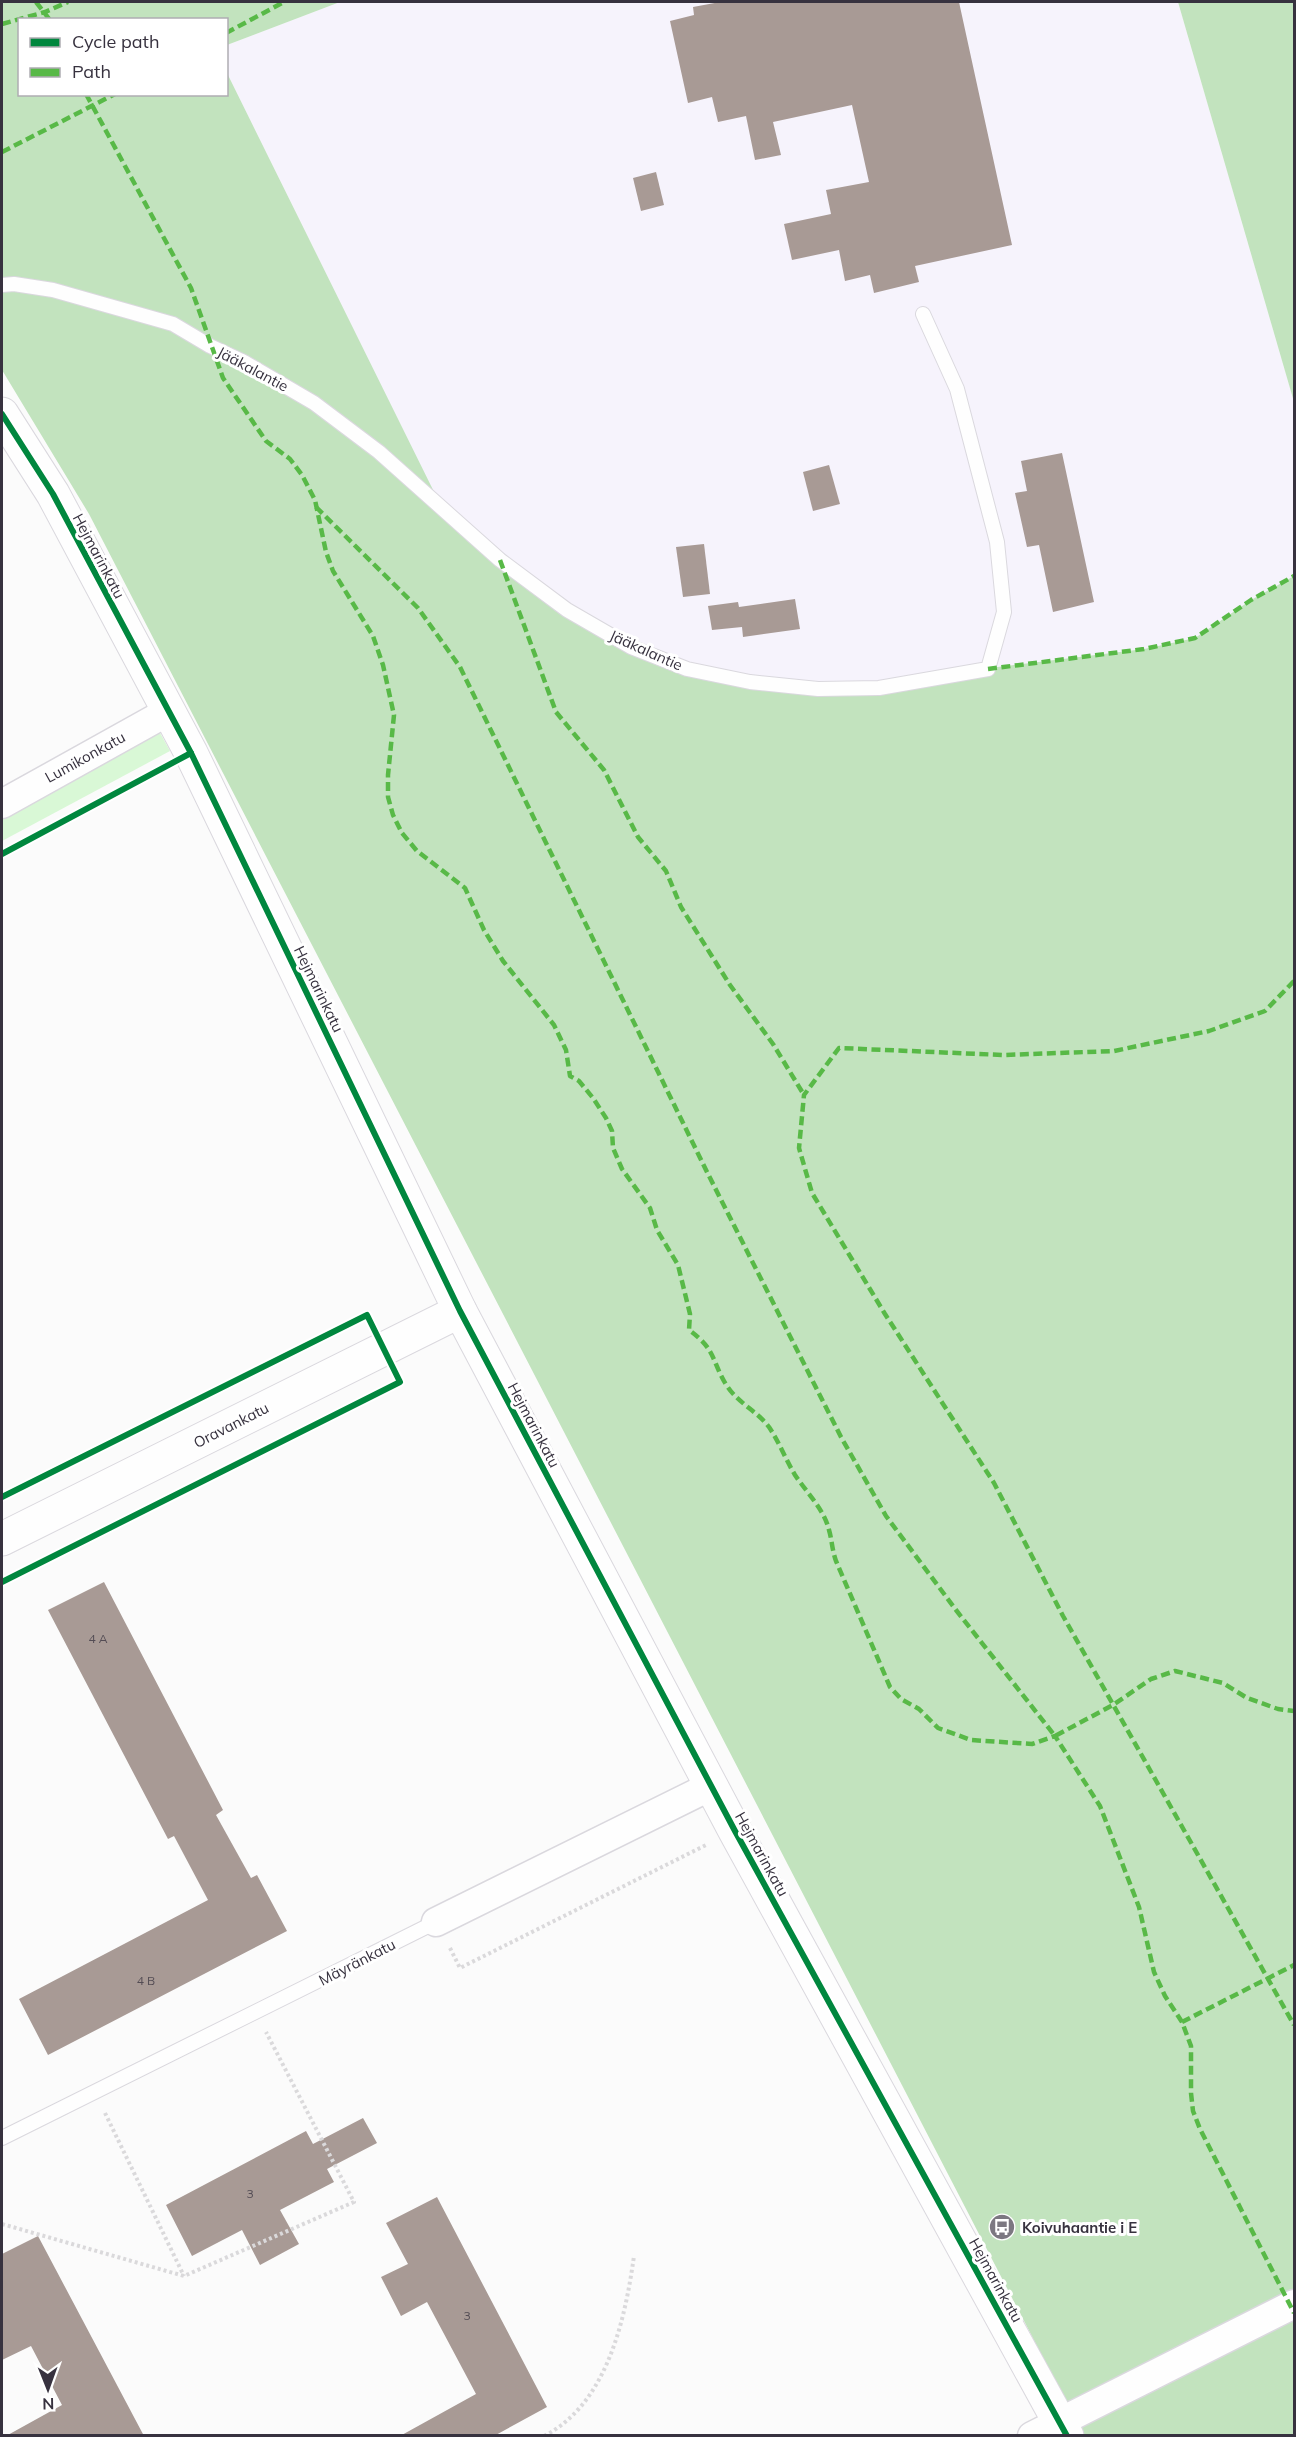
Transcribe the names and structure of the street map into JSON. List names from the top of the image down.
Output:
{
  "streets": {
    "street": [
      "Hejmarinkatu",
      "Lumikonkatu",
      "Oravankatu",
      "Mäyränkatu"
    ],
    "lane": ["Jääkalantie"]
  },
  "crossings": [
    ["Hejmarinkatu", "Lumikonkatu"],
    ["Hejmarinkatu", "Oravankatu"],
    ["Hejmarinkatu", "Mäyränkatu"]
  ],
  "places": {
    "bus stop": ["Koivuhaantie i E"]
  },
  "house_numbers": [
    "4 A",
    "4 B",
    "3",
    "3"
  ],
  "legend": ["Cycle path", "Path"],
  "north": "bottom"
}
